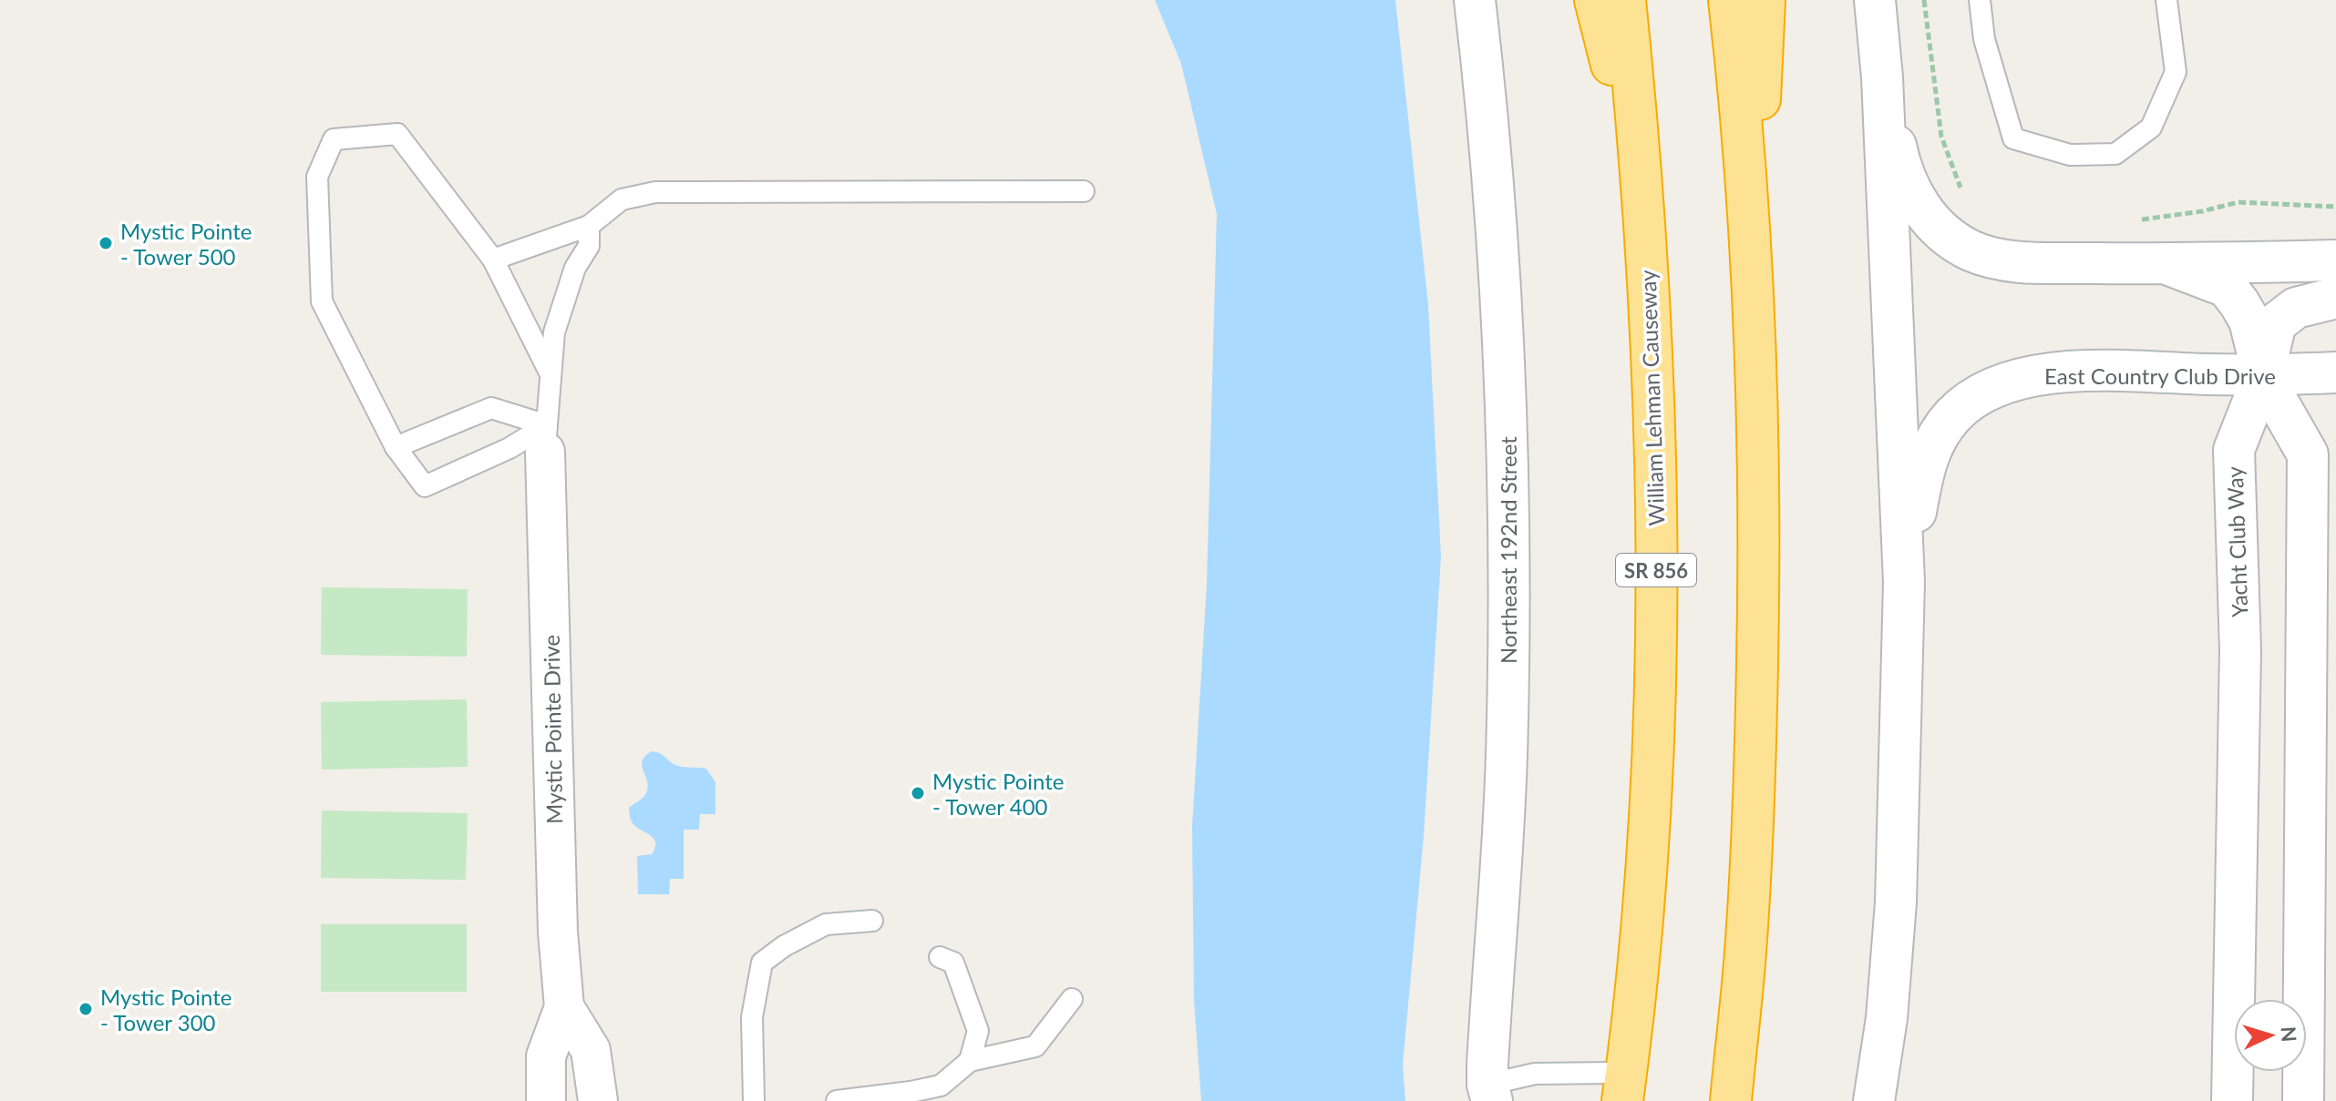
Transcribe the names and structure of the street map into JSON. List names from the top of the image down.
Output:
{
  "streets": {
    "highway": ["William Lehman Causeway", "SR 856"],
    "street": [
      "East Country Club Drive",
      "Yacht Club Way",
      "Northeast 192nd Street",
      "Mystic Pointe Drive"
    ]
  },
  "crossings": [
    ["East Country Club Drive", "Yacht Club Way"]
  ],
  "places": ["Mystic Pointe - Tower 500", "Mystic Pointe - Tower 400", "Mystic Pointe - Tower 300"],
  "north": "right"
}
